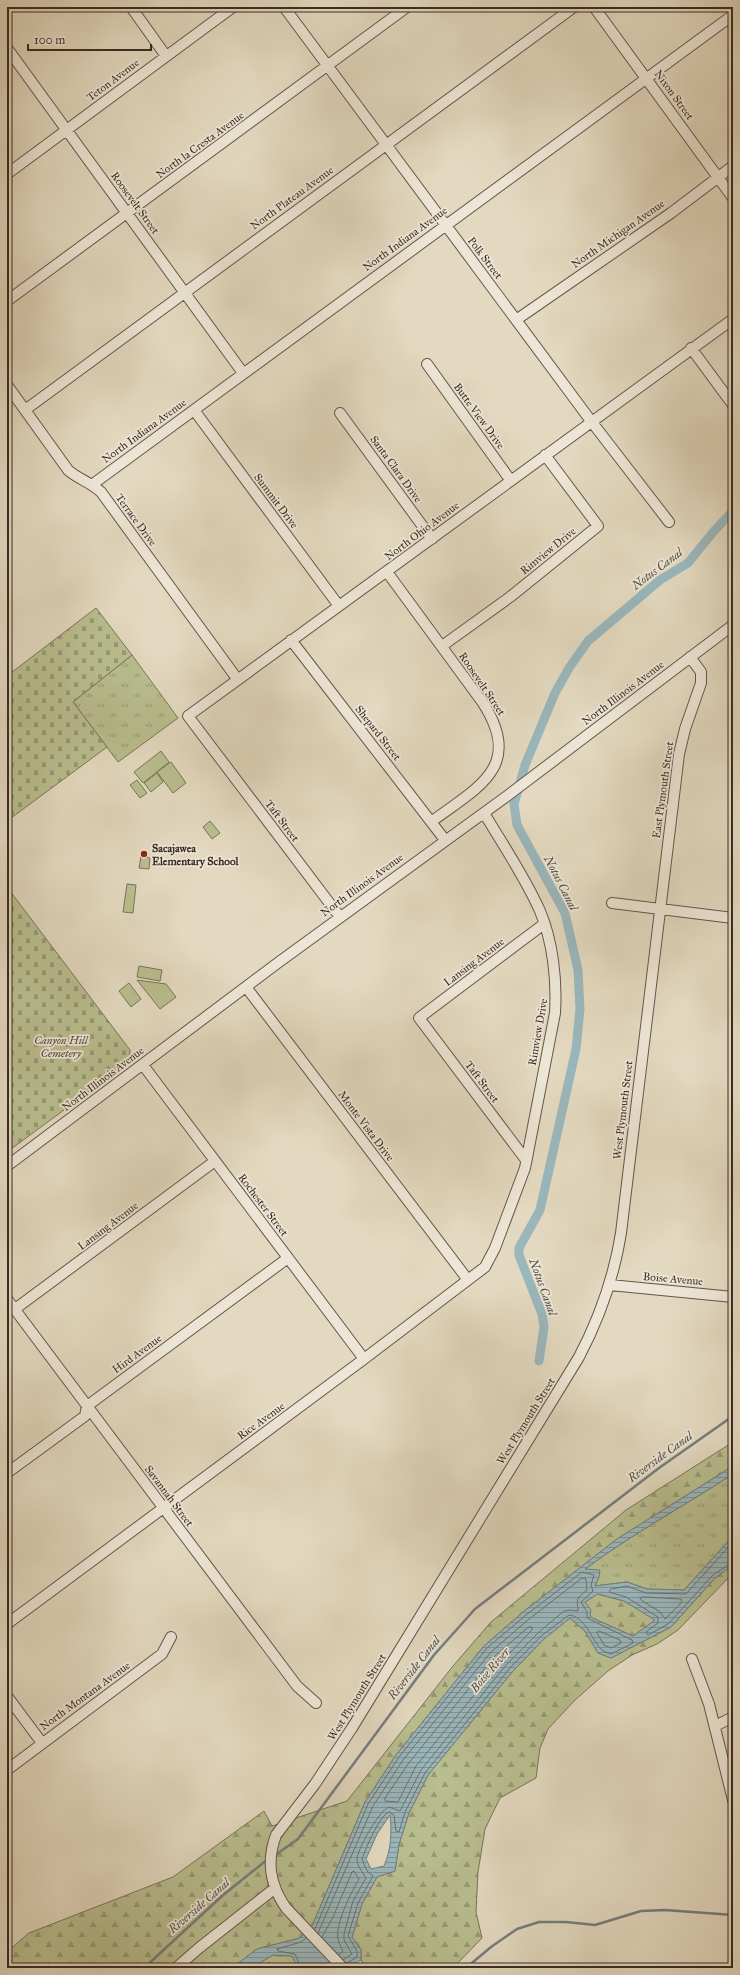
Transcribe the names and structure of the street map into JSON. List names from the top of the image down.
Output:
{
  "streets": {
    "street": [
      "Teton Avenue",
      "Nixon Street",
      "North la Cresta Avenue",
      "North Plateau Avenue",
      "Roosevelt Street",
      "North Michigan Avenue",
      "North Indiana Avenue",
      "Polk Street",
      "Butte View Drive",
      "Santa Clara Drive",
      "Summit Drive",
      "Terrace Drive",
      "North Ohio Avenue",
      "Rimview Drive",
      "North Illinois Avenue",
      "Shepard Street",
      "East Plymouth Street",
      "Taft Street",
      "Lansing Avenue",
      "West Plymouth Street",
      "Monte Vista Drive",
      "Rochester Street",
      "Boise Avenue",
      "Hird Avenue",
      "Rice Avenue",
      "Savannah Street",
      "North Montana Avenue"
    ]
  },
  "crossings": [
    ["Teton Avenue", "Roosevelt Street"],
    ["Nixon Street", "North Michigan Avenue"],
    ["Nixon Street", "North Indiana Avenue"],
    ["North la Cresta Avenue", "Roosevelt Street"],
    ["North la Cresta Avenue", "Polk Street"],
    ["North Plateau Avenue", "Roosevelt Street"],
    ["North Plateau Avenue", "Polk Street"],
    ["North Plateau Avenue", "Terrace Drive"],
    ["Roosevelt Street", "North Indiana Avenue"],
    ["Roosevelt Street", "North Ohio Avenue"],
    ["Roosevelt Street", "Rimview Drive"],
    ["Roosevelt Street", "Shepard Street"],
    ["North Michigan Avenue", "Polk Street"],
    ["North Indiana Avenue", "Polk Street"],
    ["North Indiana Avenue", "Summit Drive"],
    ["North Indiana Avenue", "Terrace Drive"],
    ["Polk Street", "North Ohio Avenue"],
    ["Butte View Drive", "North Ohio Avenue"],
    ["Santa Clara Drive", "North Ohio Avenue"],
    ["Summit Drive", "North Ohio Avenue"],
    ["Terrace Drive", "North Ohio Avenue"],
    ["North Ohio Avenue", "Rimview Drive"],
    ["North Ohio Avenue", "Shepard Street"],
    ["North Ohio Avenue", "Taft Street"],
    ["Rimview Drive", "North Illinois Avenue"],
    ["Rimview Drive", "Taft Street"],
    ["Rimview Drive", "Lansing Avenue"],
    ["Rimview Drive", "Rice Avenue"],
    ["North Illinois Avenue", "Shepard Street"],
    ["North Illinois Avenue", "East Plymouth Street"],
    ["North Illinois Avenue", "Taft Street"],
    ["North Illinois Avenue", "Monte Vista Drive"],
    ["North Illinois Avenue", "Rochester Street"],
    ["East Plymouth Street", "West Plymouth Street"],
    ["Taft Street", "Lansing Avenue"],
    ["Lansing Avenue", "Rochester Street"],
    ["Lansing Avenue", "Savannah Street"],
    ["West Plymouth Street", "Boise Avenue"],
    ["Monte Vista Drive", "Rice Avenue"],
    ["Rochester Street", "Hird Avenue"],
    ["Rochester Street", "Rice Avenue"],
    ["Hird Avenue", "Savannah Street"],
    ["Rice Avenue", "Savannah Street"]
  ],
  "water": ["Notus Canal", "Riverside Canal", "Boise River"],
  "parks": ["Canyon Hill Cemetery"],
  "places": ["Sacajawea Elementary School"],
  "scale_bar": "100 m"
}
